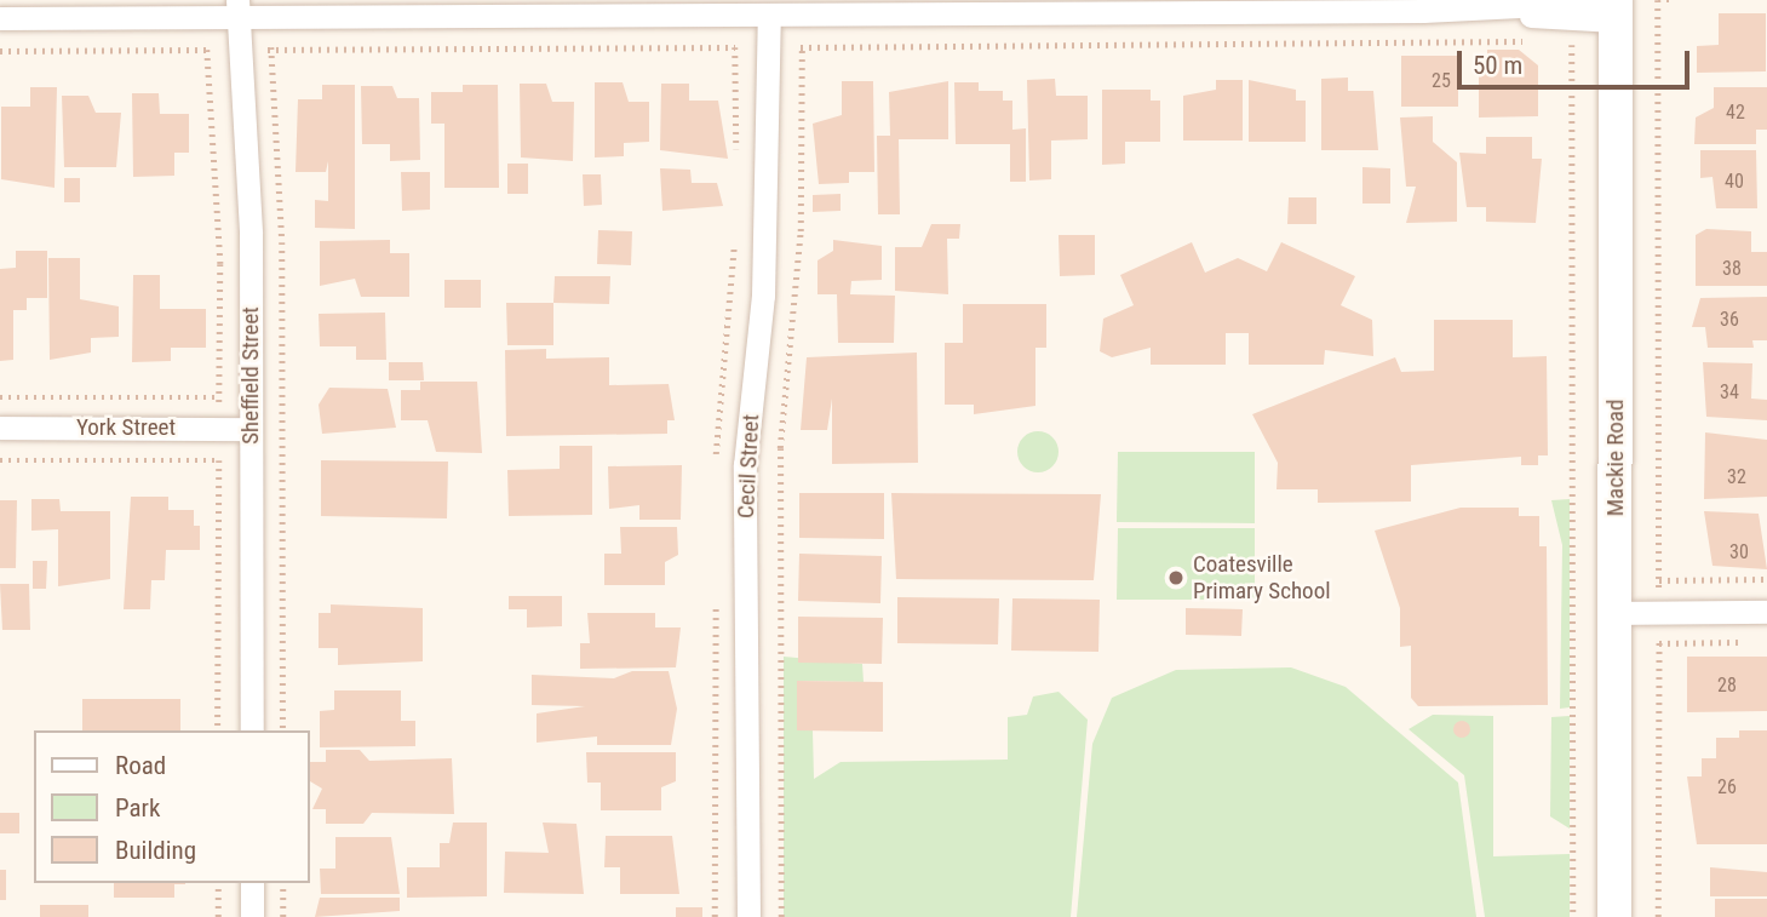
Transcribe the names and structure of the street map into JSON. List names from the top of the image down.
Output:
{
  "streets": {
    "street": [
      "Sheffield Street",
      "York Street",
      "Mackie Road",
      "Cecil Street"
    ]
  },
  "crossings": [
    ["Sheffield Street", "York Street"]
  ],
  "places": ["Coatesville Primary School"],
  "house_numbers": [
    "25",
    "42",
    "40",
    "38",
    "36",
    "34",
    "32",
    "30",
    "28",
    "26"
  ],
  "legend": ["Road", "Park", "Building"],
  "scale_bar": "50 m"
}
